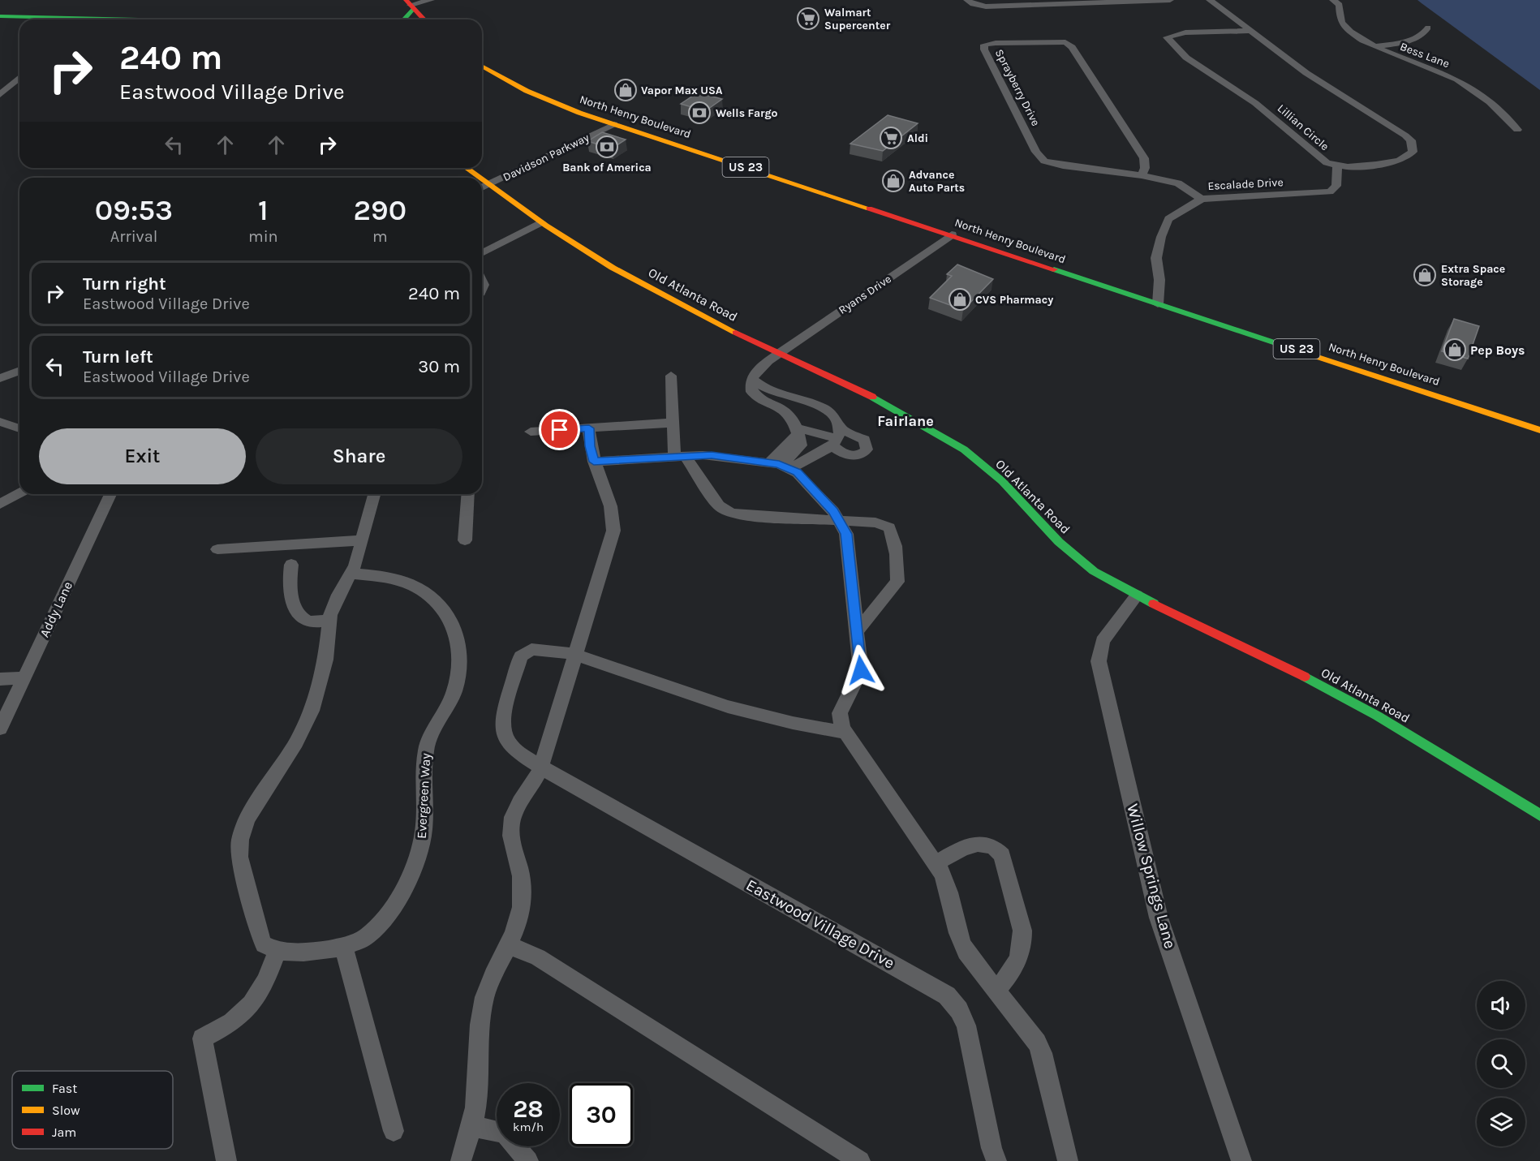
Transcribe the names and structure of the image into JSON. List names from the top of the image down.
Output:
{
  "streets": {
    "main road": ["North Henry Boulevard", "US 23", "Old Atlanta Road"],
    "street": [
      "Bess Lane",
      "Sprayberry Drive",
      "Lillian Circle",
      "Davidson Parkway",
      "Escalade Drive",
      "Ryans Drive",
      "Addy Lane",
      "Evergreen Way",
      "Willow Springs Lane",
      "Eastwood Village Drive"
    ]
  },
  "crossings": [
    ["Sprayberry Drive", "Escalade Drive"],
    ["North Henry Boulevard", "Davidson Parkway"],
    ["North Henry Boulevard", "Escalade Drive"],
    ["North Henry Boulevard", "Ryans Drive"],
    ["Lillian Circle", "Escalade Drive"],
    ["Davidson Parkway", "Old Atlanta Road"],
    ["Old Atlanta Road", "Ryans Drive"],
    ["Old Atlanta Road", "Willow Springs Lane"]
  ],
  "districts": ["Fairlane"],
  "places": {
    "supermarket": ["Walmart Supercenter", "Aldi"],
    "shop": [
      "Vapor Max USA",
      "Advance Auto Parts",
      "Extra Space Storage",
      "CVS Pharmacy",
      "Pep Boys"
    ],
    "bank": ["Wells Fargo", "Bank of America"]
  },
  "legend": ["Fast", "Slow", "Jam"],
  "page": {
    "turn": ["240 m", "Eastwood Village Drive"],
    "eta": [
      "09:53",
      "Arrival",
      "1",
      "min",
      "290",
      "m"
    ],
    "list": [
      {
        "name": "Turn right",
        "note": "Eastwood Village Drive",
        "value": "240 m"
      },
      {
        "name": "Turn left",
        "note": "Eastwood Village Drive",
        "value": "30 m"
      }
    ],
    "buttons": ["Exit", "Share"],
    "speed": "28 km/h",
    "limit": "30"
  }
}
